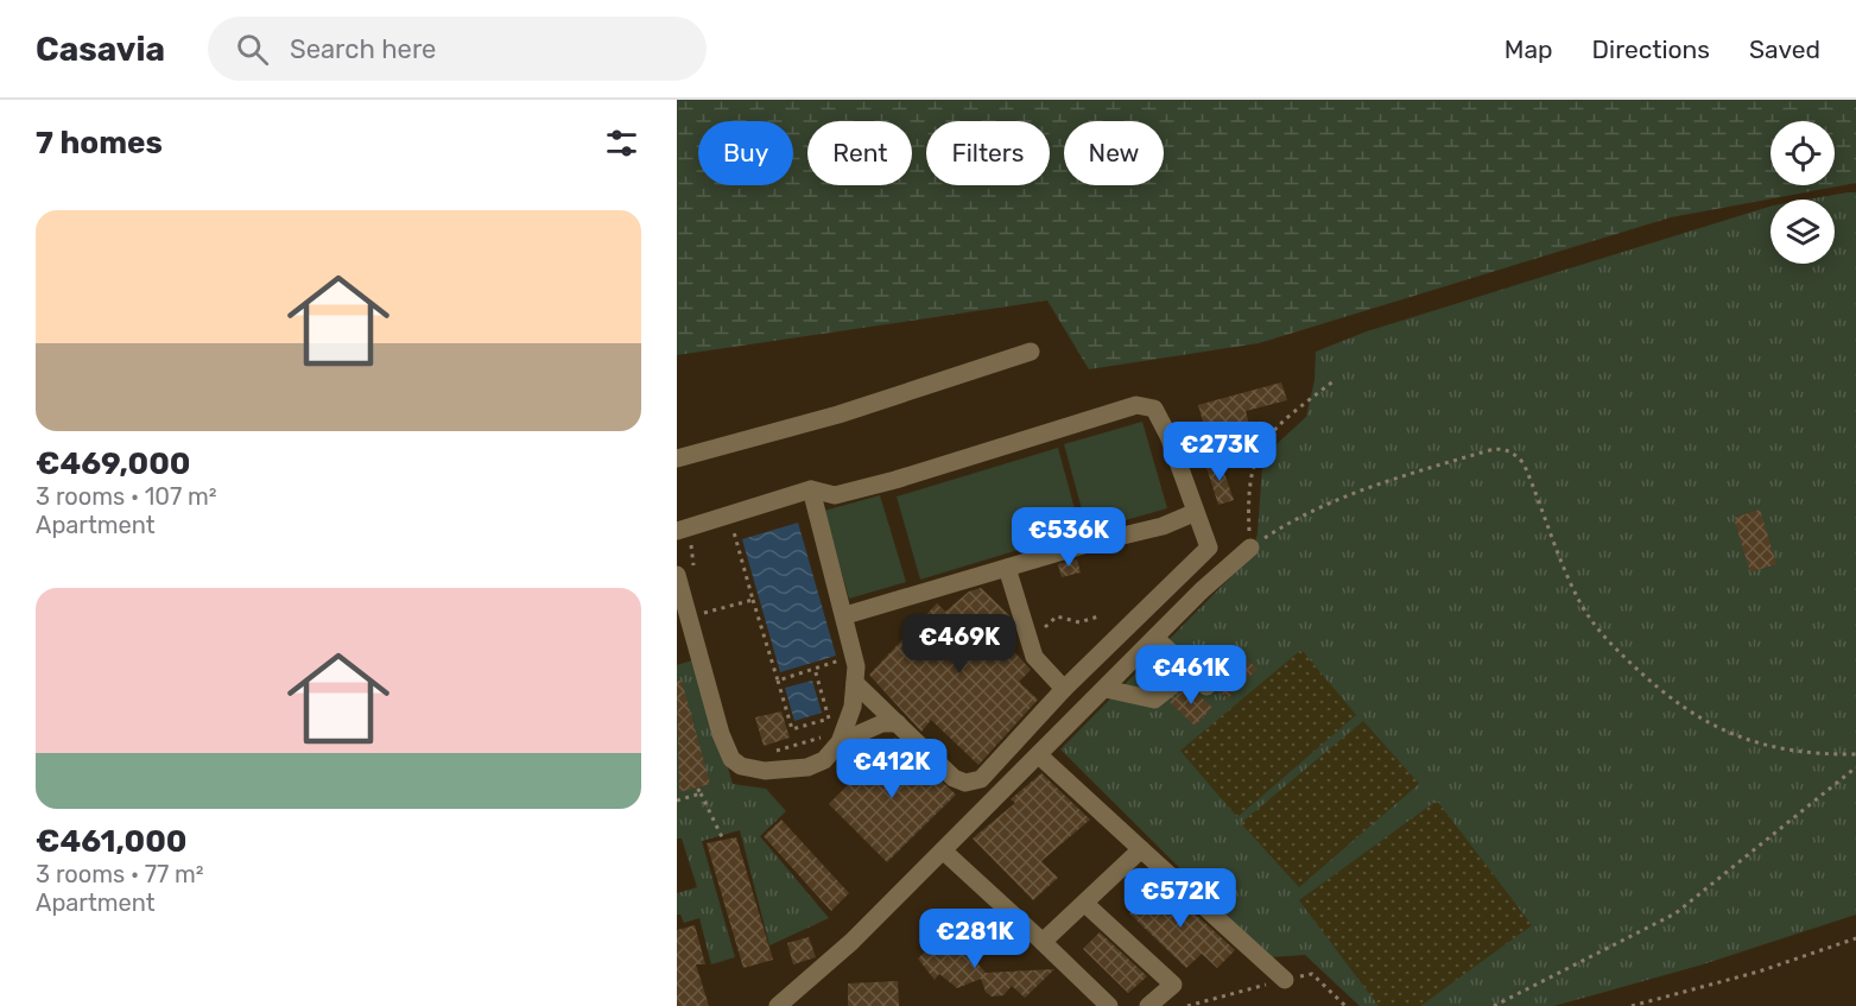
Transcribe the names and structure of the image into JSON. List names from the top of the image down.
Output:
{
  "page": {
    "header": "Casavia",
    "search": "Search here",
    "nav": ["Map", "Directions", "Saved"],
    "heading": "7 homes",
    "chip": [
      "Buy",
      "Rent",
      "Filters",
      "New"
    ],
    "list": [
      {
        "name": "€469,000",
        "note": "3 rooms · 107 m² · Apartment"
      },
      {
        "name": "€461,000",
        "note": "3 rooms · 77 m² · Apartment"
      }
    ],
    "price": [
      "€273K",
      "€536K",
      "€469K",
      "€461K",
      "€412K",
      "€572K",
      "€281K"
    ]
  }
}
